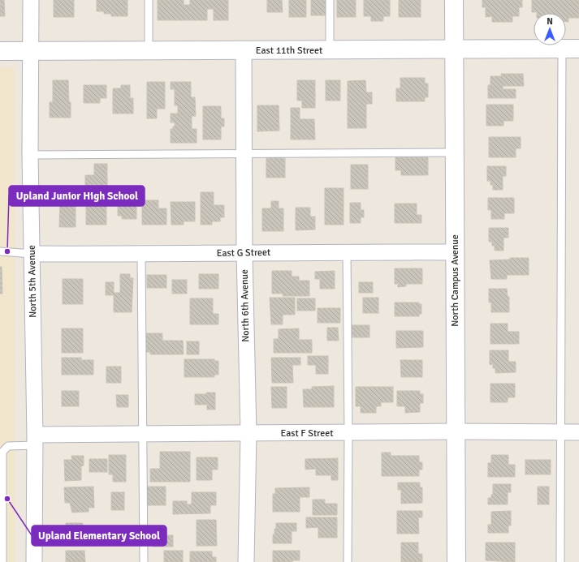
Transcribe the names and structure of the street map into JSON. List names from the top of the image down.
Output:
{
  "streets": {
    "street": [
      "East 11th Street",
      "East G Street",
      "North Campus Avenue",
      "North 5th Avenue",
      "North 6th Avenue",
      "East F Street"
    ]
  },
  "crossings": [
    ["East 11th Street", "North Campus Avenue"],
    ["East 11th Street", "North 5th Avenue"],
    ["East 11th Street", "North 6th Avenue"],
    ["East G Street", "North Campus Avenue"],
    ["East G Street", "North 5th Avenue"],
    ["East G Street", "North 6th Avenue"],
    ["North Campus Avenue", "East F Street"],
    ["North 5th Avenue", "East F Street"],
    ["North 6th Avenue", "East F Street"]
  ],
  "places": ["Upland Junior High School", "Upland Elementary School"],
  "north": "top"
}
